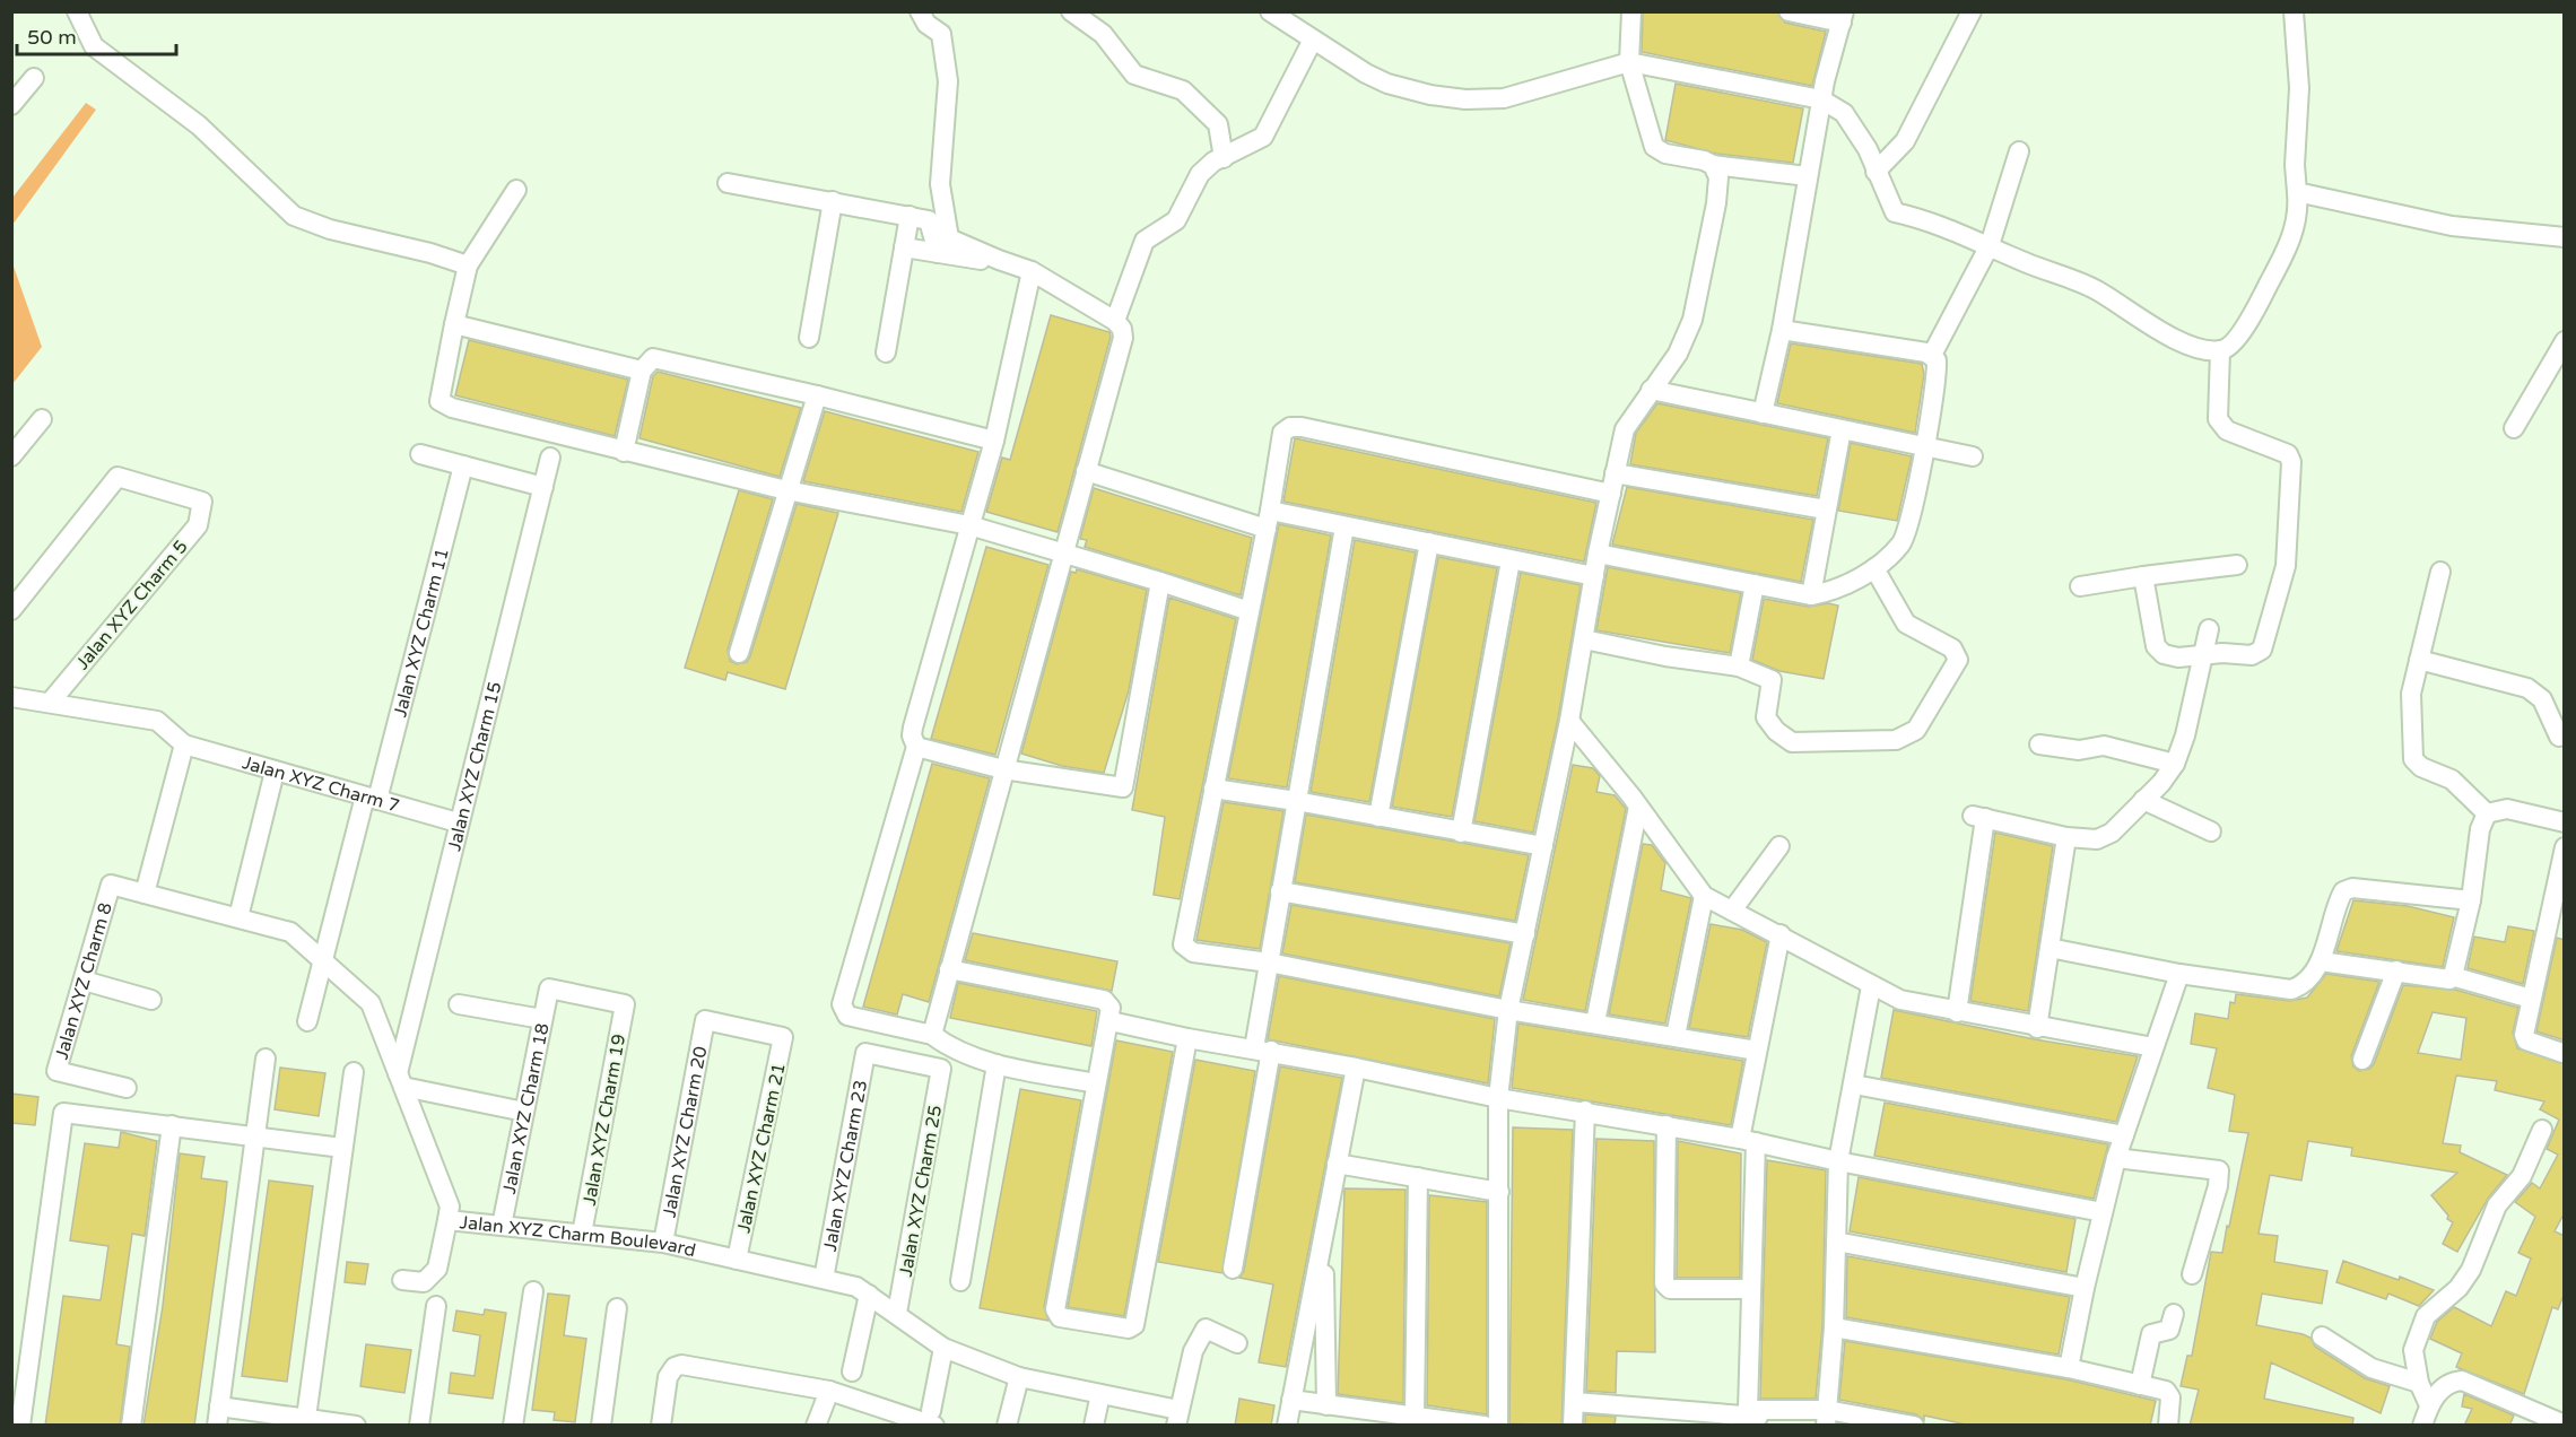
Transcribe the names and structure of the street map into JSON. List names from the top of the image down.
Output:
{
  "streets": {
    "street": [
      "Jalan XYZ Charm 5",
      "Jalan XYZ Charm 11",
      "Jalan XYZ Charm 15",
      "Jalan XYZ Charm 7",
      "Jalan XYZ Charm 8",
      "Jalan XYZ Charm 18",
      "Jalan XYZ Charm 19",
      "Jalan XYZ Charm 20",
      "Jalan XYZ Charm 21",
      "Jalan XYZ Charm 23",
      "Jalan XYZ Charm 25",
      "Jalan XYZ Charm Boulevard"
    ]
  },
  "crossings": [
    ["Jalan XYZ Charm 11", "Jalan XYZ Charm 7"],
    ["Jalan XYZ Charm 11", "Jalan XYZ Charm Boulevard"],
    ["Jalan XYZ Charm 15", "Jalan XYZ Charm 7"],
    ["Jalan XYZ Charm 15", "Jalan XYZ Charm Boulevard"],
    ["Jalan XYZ Charm 8", "Jalan XYZ Charm Boulevard"],
    ["Jalan XYZ Charm 18", "Jalan XYZ Charm 19"],
    ["Jalan XYZ Charm 18", "Jalan XYZ Charm Boulevard"],
    ["Jalan XYZ Charm 19", "Jalan XYZ Charm Boulevard"],
    ["Jalan XYZ Charm 20", "Jalan XYZ Charm 21"],
    ["Jalan XYZ Charm 20", "Jalan XYZ Charm Boulevard"],
    ["Jalan XYZ Charm 21", "Jalan XYZ Charm Boulevard"],
    ["Jalan XYZ Charm 23", "Jalan XYZ Charm 25"],
    ["Jalan XYZ Charm 23", "Jalan XYZ Charm Boulevard"],
    ["Jalan XYZ Charm 25", "Jalan XYZ Charm Boulevard"]
  ],
  "scale_bar": "50 m"
}
